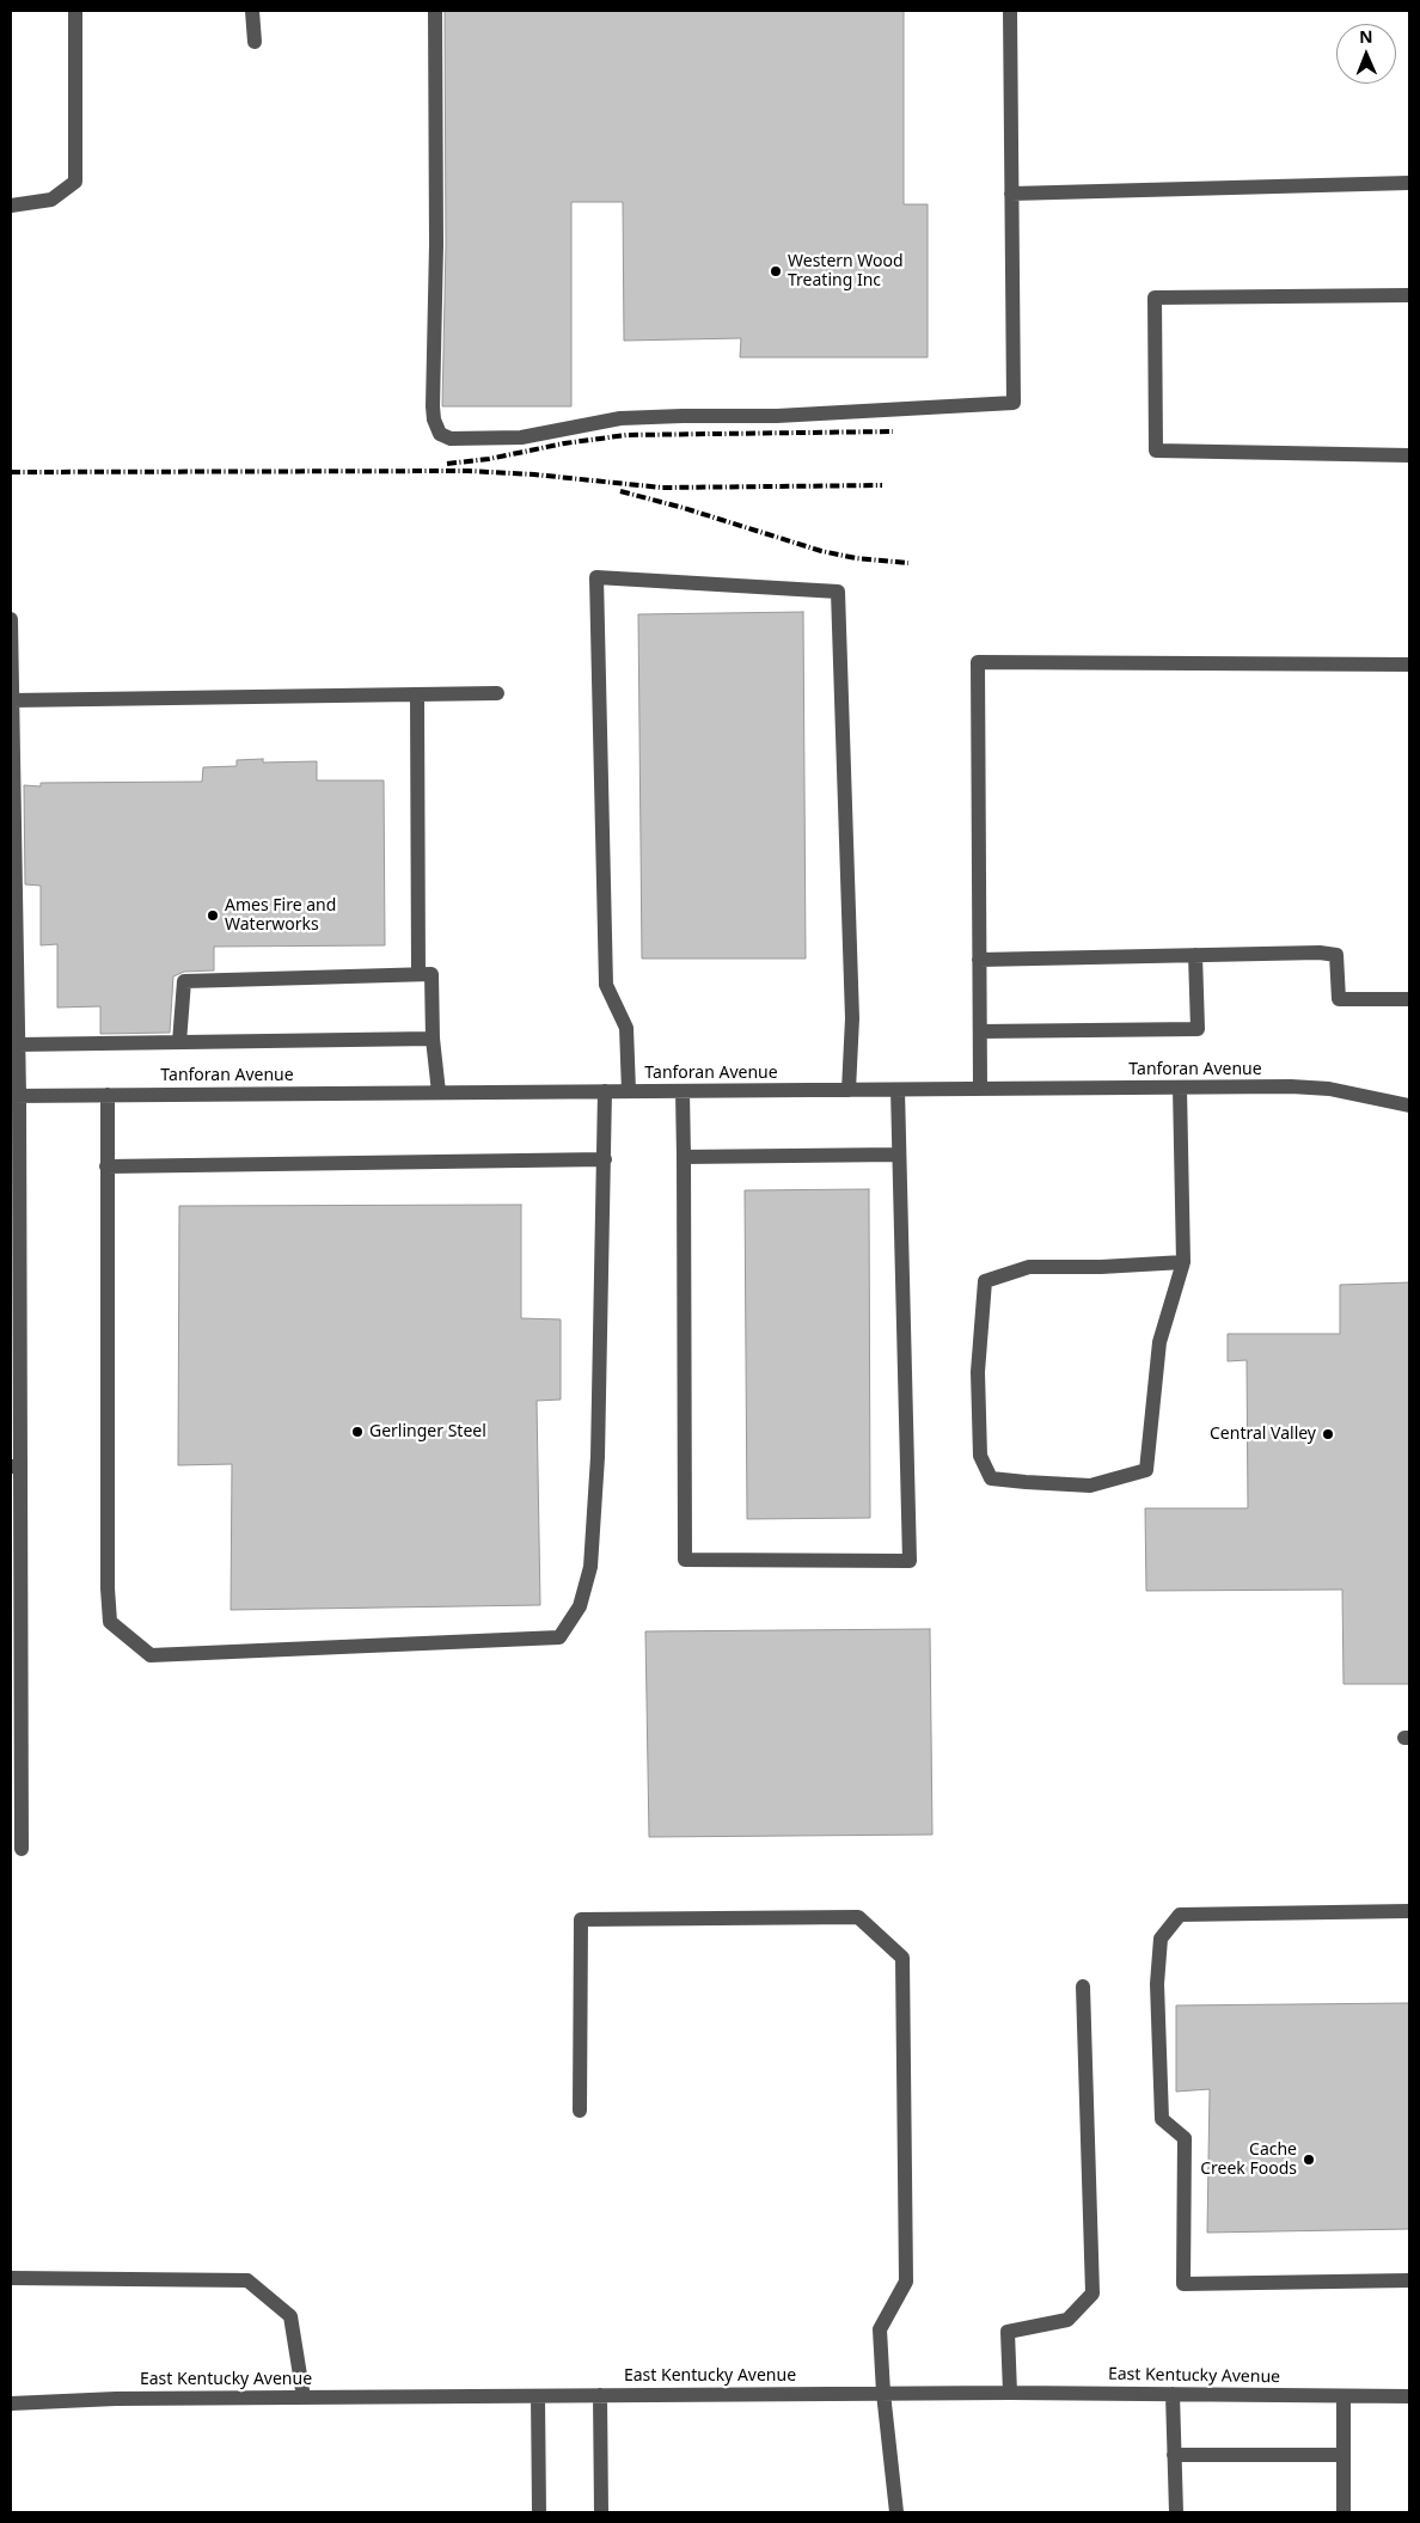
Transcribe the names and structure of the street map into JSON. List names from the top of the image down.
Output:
{
  "streets": {
    "street": ["Tanforan Avenue", "East Kentucky Avenue"]
  },
  "places": [
    "Western Wood Treating Inc",
    "Ames Fire and Waterworks",
    "Gerlinger Steel",
    "Central Valley",
    "Cache Creek Foods"
  ],
  "north": "top"
}
